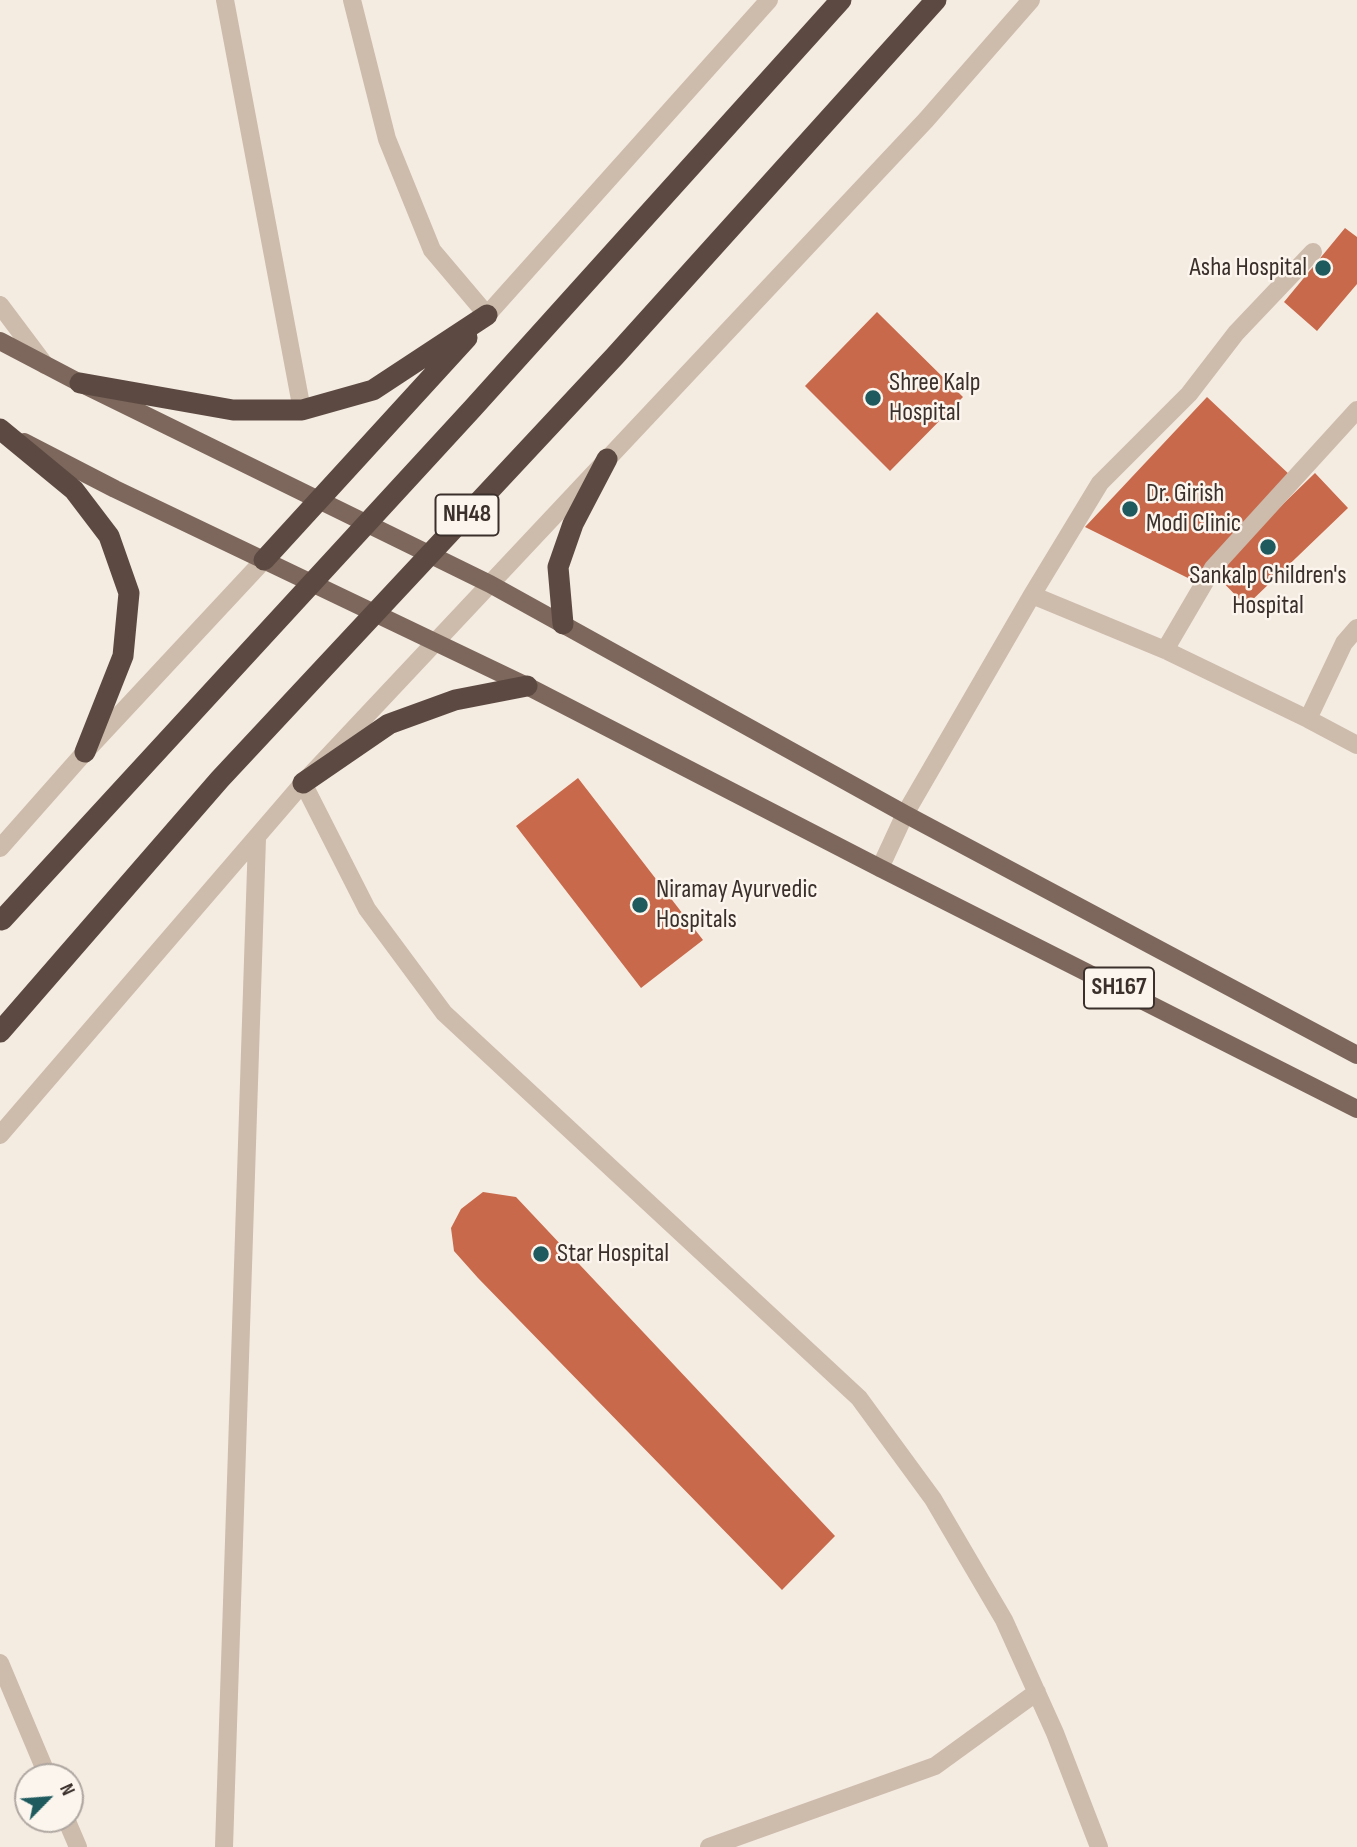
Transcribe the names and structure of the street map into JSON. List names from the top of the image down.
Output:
{
  "streets": {
    "highway": ["NH48"],
    "main road": ["SH167"]
  },
  "places": [
    "Asha Hospital",
    "Shree Kalp Hospital",
    "Dr. Girish Modi Clinic",
    "Sankalp Children's Hospital",
    "Niramay Ayurvedic Hospitals",
    "Star Hospital"
  ],
  "north": "top right"
}
